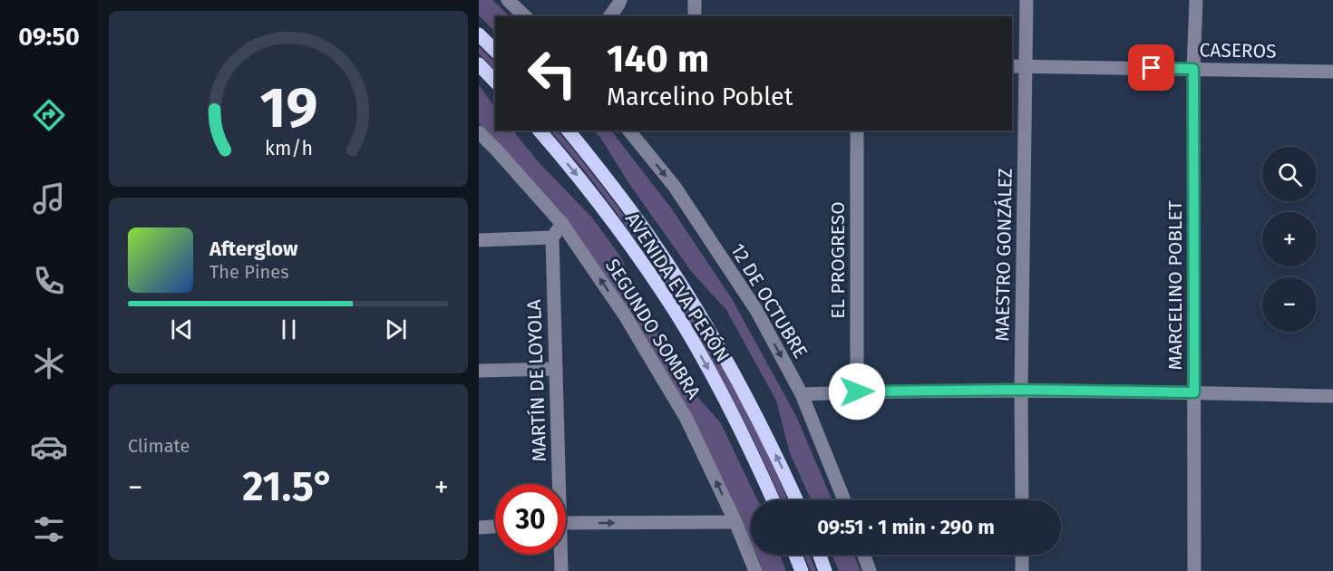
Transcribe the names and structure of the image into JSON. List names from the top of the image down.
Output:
{
  "streets": {
    "main road": ["AVENIDA EVA PERÓN"],
    "street": [
      "CASEROS",
      "MAESTRO GONZÁLEZ",
      "EL PROGRESO",
      "MARCELINO POBLET",
      "12 DE OCTUBRE",
      "SEGUNDO SOMBRA",
      "MARTÍN DE LOYOLA"
    ]
  },
  "crossings": [
    ["CASEROS", "MAESTRO GONZÁLEZ"],
    ["CASEROS", "MARCELINO POBLET"]
  ],
  "one_way": ["12 DE OCTUBRE", "SEGUNDO SOMBRA"],
  "page": {
    "tabs": "09:50",
    "turn": ["140 m", "Marcelino Poblet"],
    "map_buttons": ["+", "−"],
    "song": ["Afterglow", "The Pines"],
    "tile": "Climate",
    "heat": ["−", "21.5°", "+"],
    "limit": "30",
    "trip": "09:51 · 1 min · 290 m",
    "gauge": ["19", "km/h"]
  }
}
